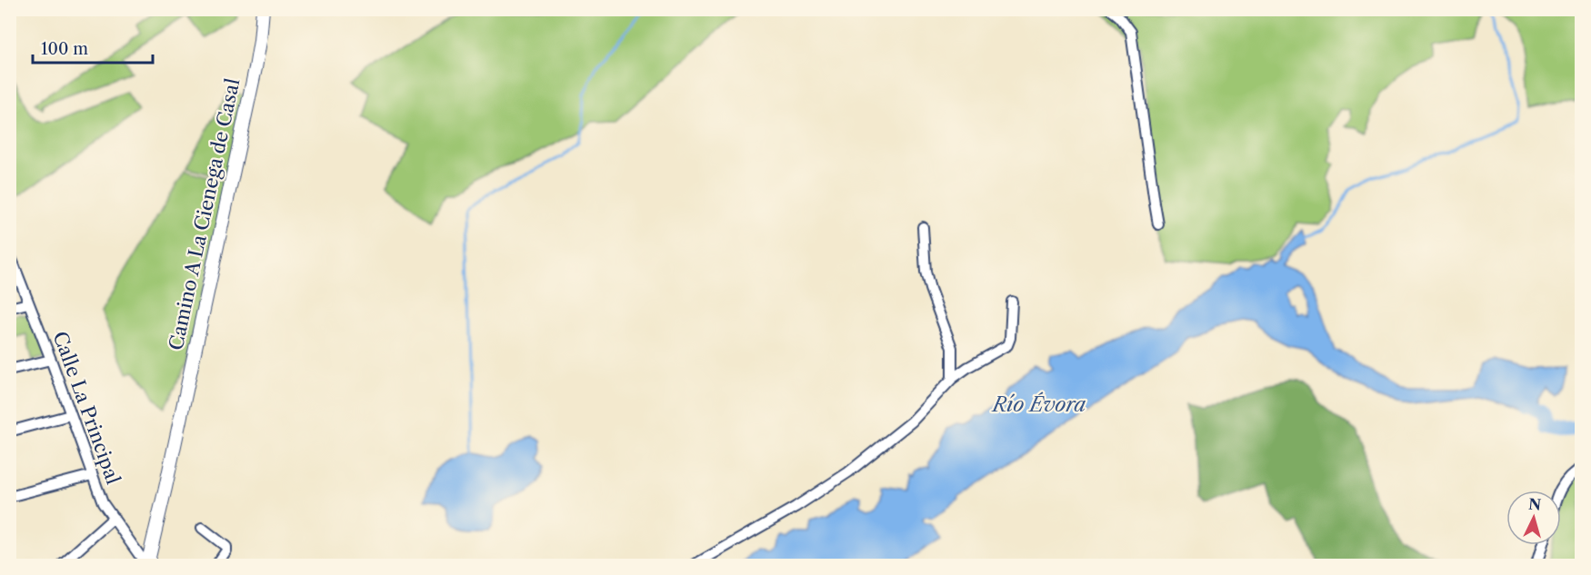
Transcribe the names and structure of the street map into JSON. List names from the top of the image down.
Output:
{
  "streets": {
    "street": ["Camino A La Cienega de Casal", "Calle La Principal"]
  },
  "crossings": [
    ["Camino A La Cienega de Casal", "Calle La Principal"]
  ],
  "water": ["Río Évora"],
  "scale_bar": "100 m",
  "north": "top"
}
